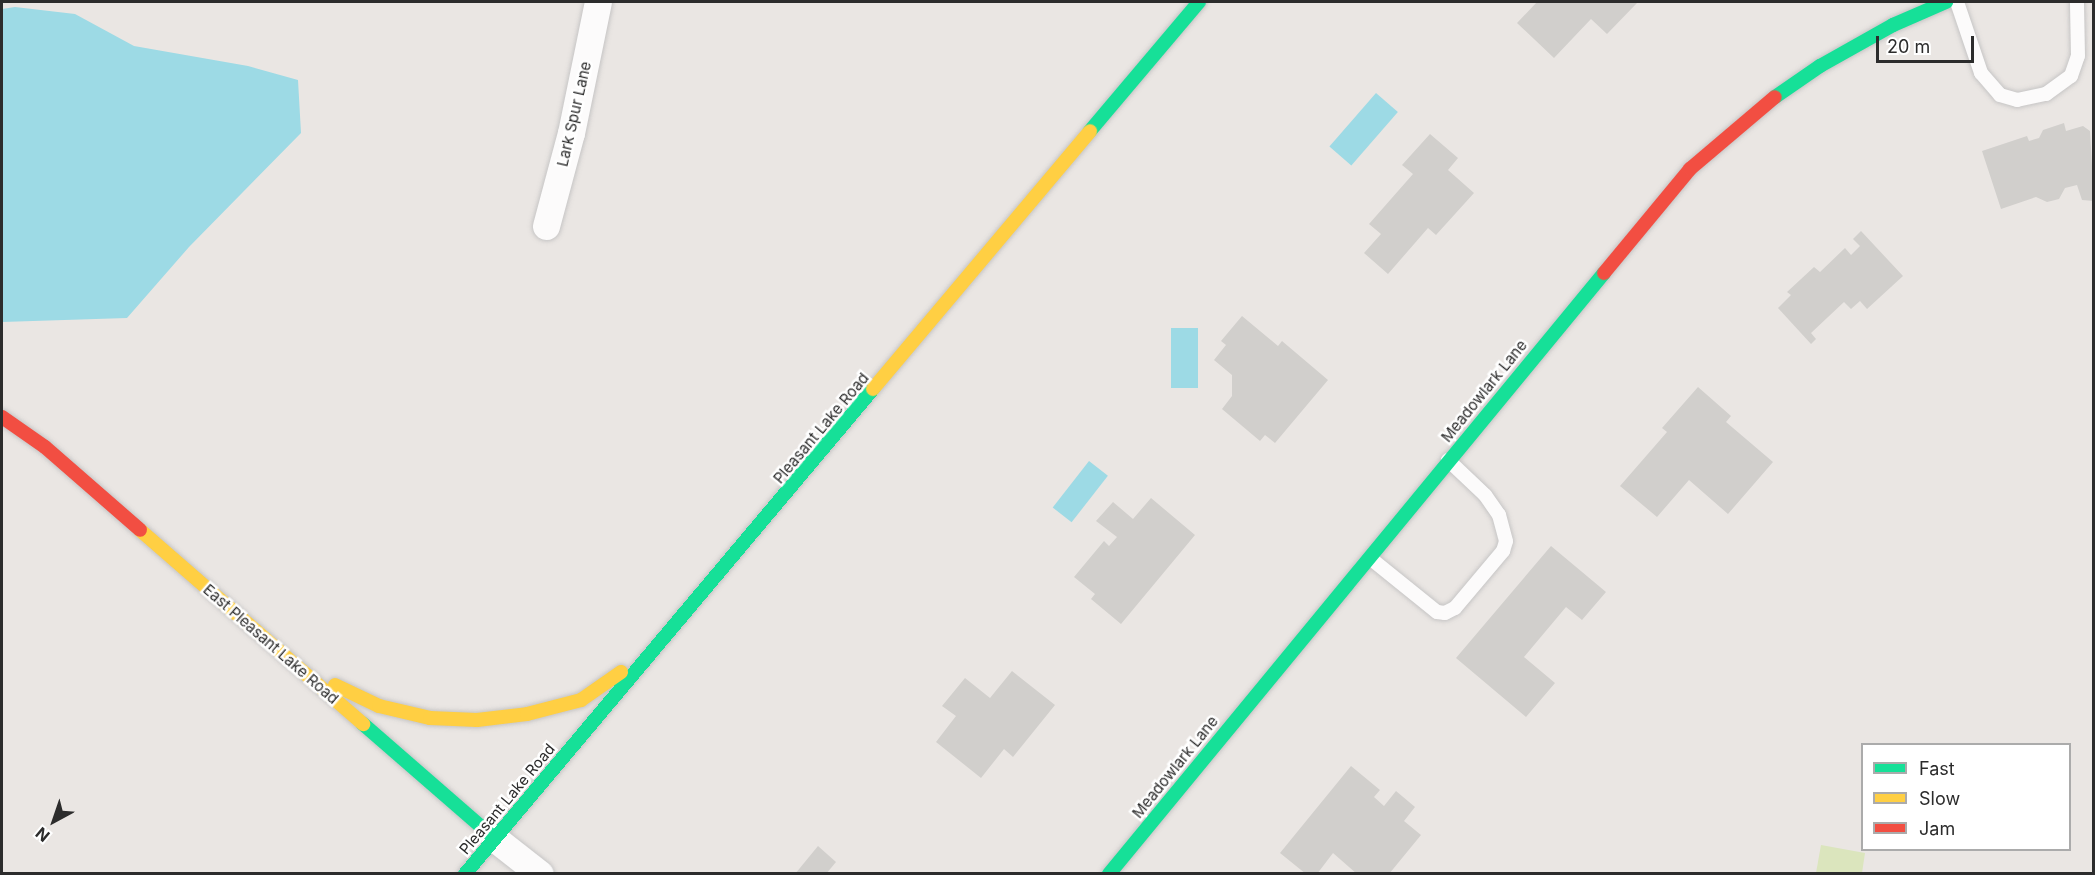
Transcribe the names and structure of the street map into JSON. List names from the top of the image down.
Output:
{
  "streets": {
    "street": [
      "Lark Spur Lane",
      "Meadowlark Lane",
      "Pleasant Lake Road",
      "East Pleasant Lake Road"
    ]
  },
  "crossings": [
    ["Pleasant Lake Road", "East Pleasant Lake Road"]
  ],
  "legend": ["Fast", "Slow", "Jam"],
  "scale_bar": "20 m",
  "north": "bottom left"
}
